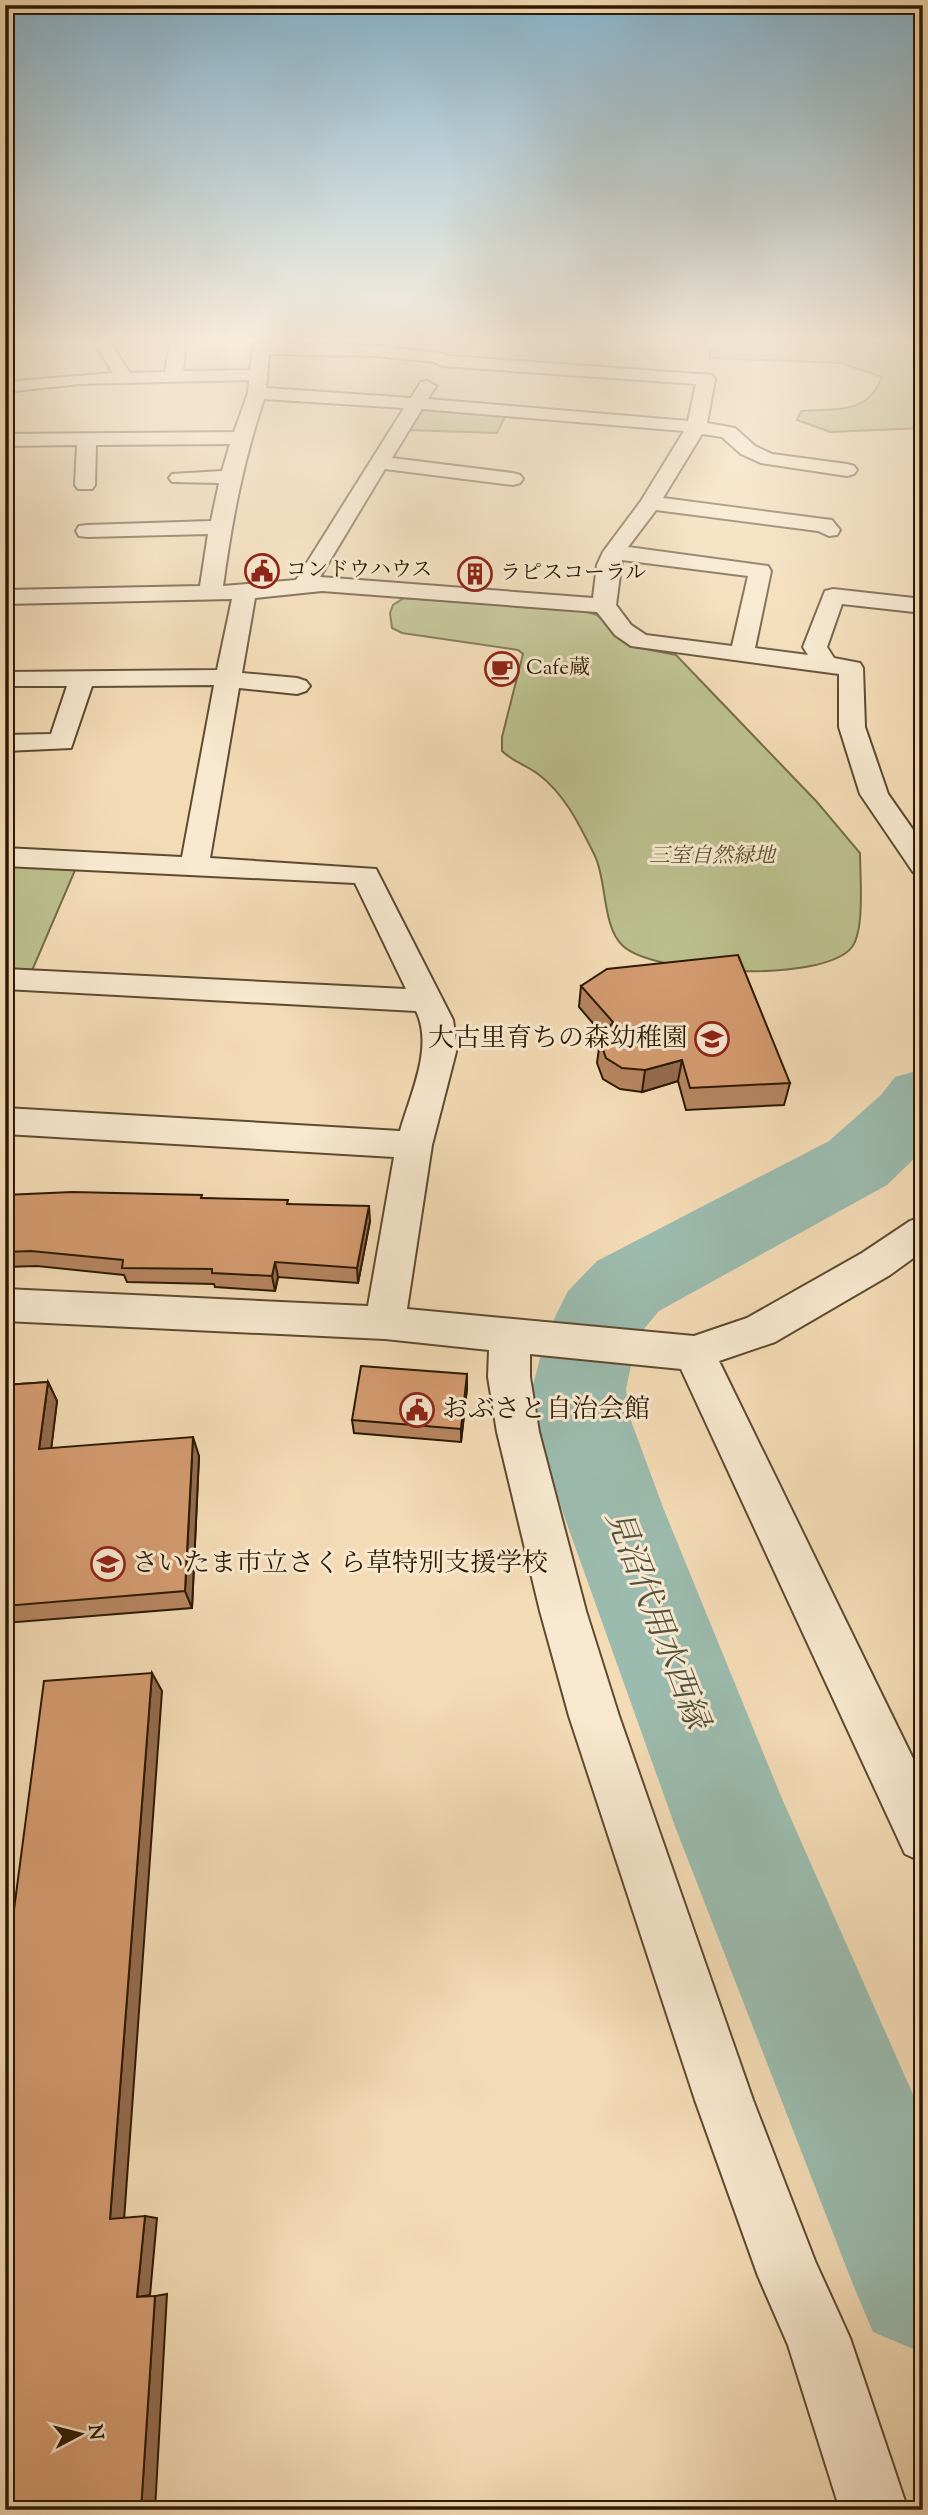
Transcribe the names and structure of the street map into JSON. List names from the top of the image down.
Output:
{
  "water": ["見沼代用水西縁"],
  "parks": ["三室自然緑地"],
  "places": {
    "public building": ["コンドウハウス", "おぶさと自治会館"],
    "building": ["ラピスコーラル"],
    "cafe": ["Cafe蔵"],
    "school or university": ["大古里育ちの森幼稚園", "さいたま市立さくら草特別支援学校"]
  },
  "north": "right"
}
